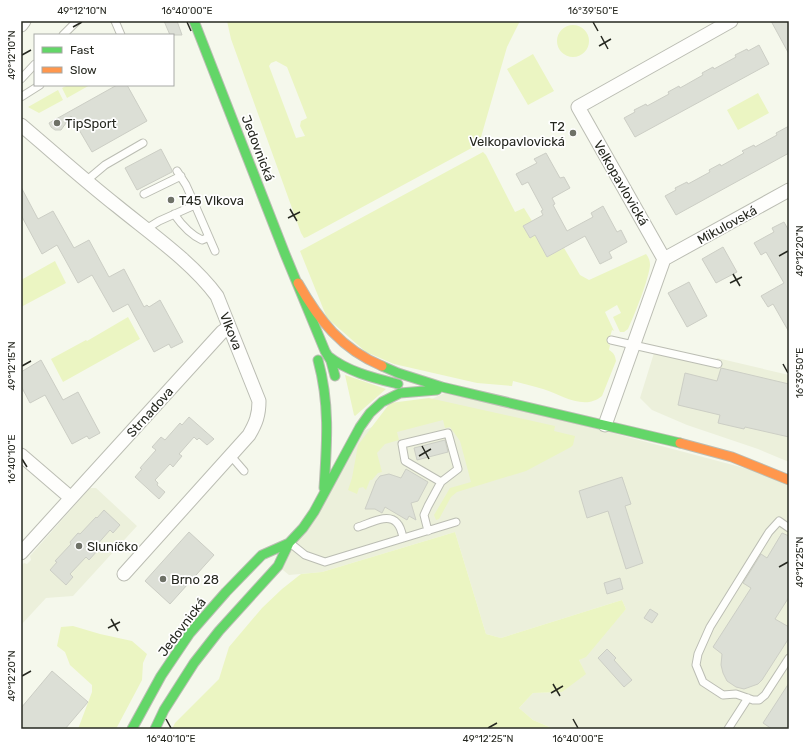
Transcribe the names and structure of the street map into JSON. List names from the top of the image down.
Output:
{
  "streets": {
    "main road": ["Jedovnická"],
    "street": [
      "Velkopavlovická",
      "Mikulovská",
      "Vlkova",
      "Strnadova"
    ]
  },
  "crossings": [
    ["Velkopavlovická", "Mikulovská"],
    ["Vlkova", "Strnadova"]
  ],
  "places": [
    "TipSport",
    "T2 Velkopavlovická",
    "T45 Vlkova",
    "Sluníčko",
    "Brno 28"
  ],
  "legend": ["Fast", "Slow"],
  "coordinates": [
    "49°12'10\"N",
    "16°40'00\"E",
    "16°39'50\"E",
    "49°12'20\"N",
    "49°12'15\"N",
    "16°40'10\"E",
    "49°12'25\"N"
  ]
}
